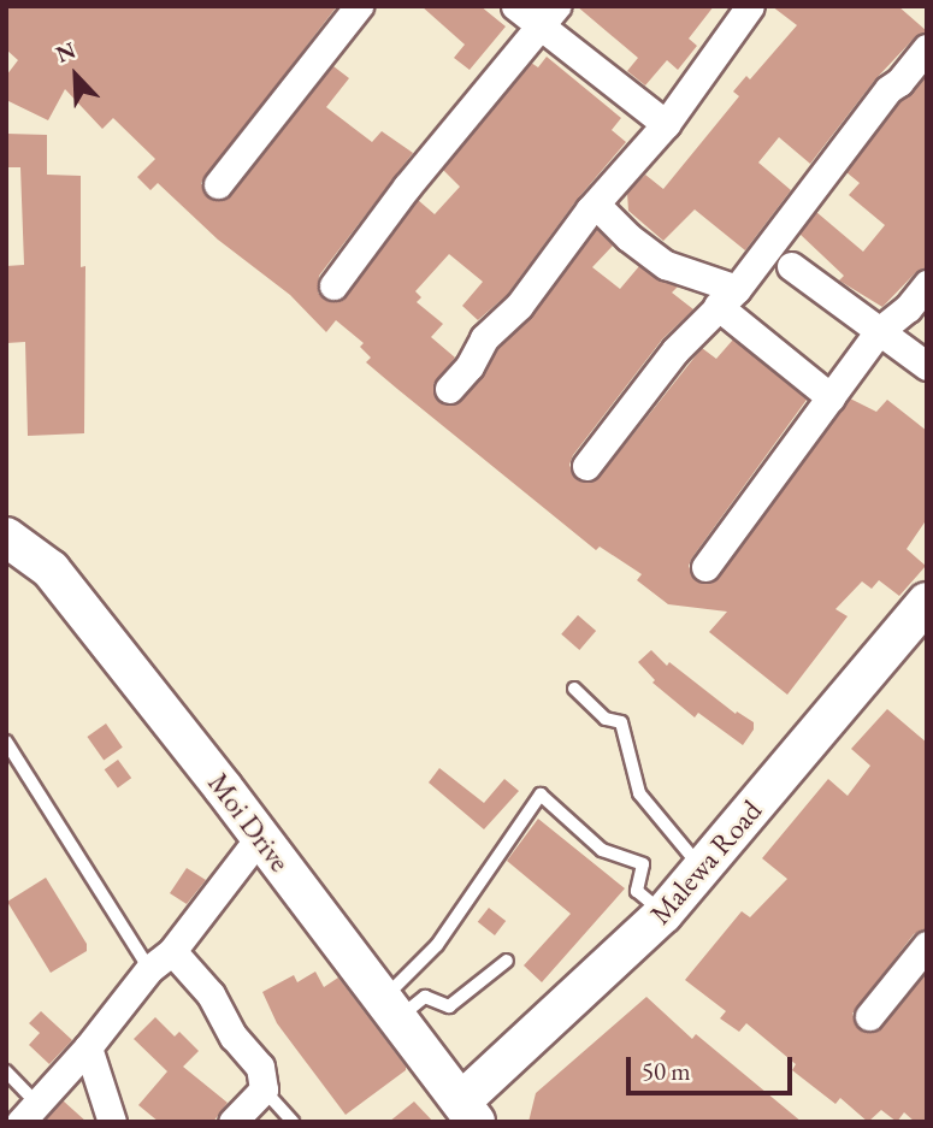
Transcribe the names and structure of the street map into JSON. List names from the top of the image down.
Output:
{
  "streets": {
    "street": ["Moi Drive", "Malewa Road"]
  },
  "crossings": [
    ["Moi Drive", "Malewa Road"]
  ],
  "scale_bar": "50 m",
  "north": "top left"
}
